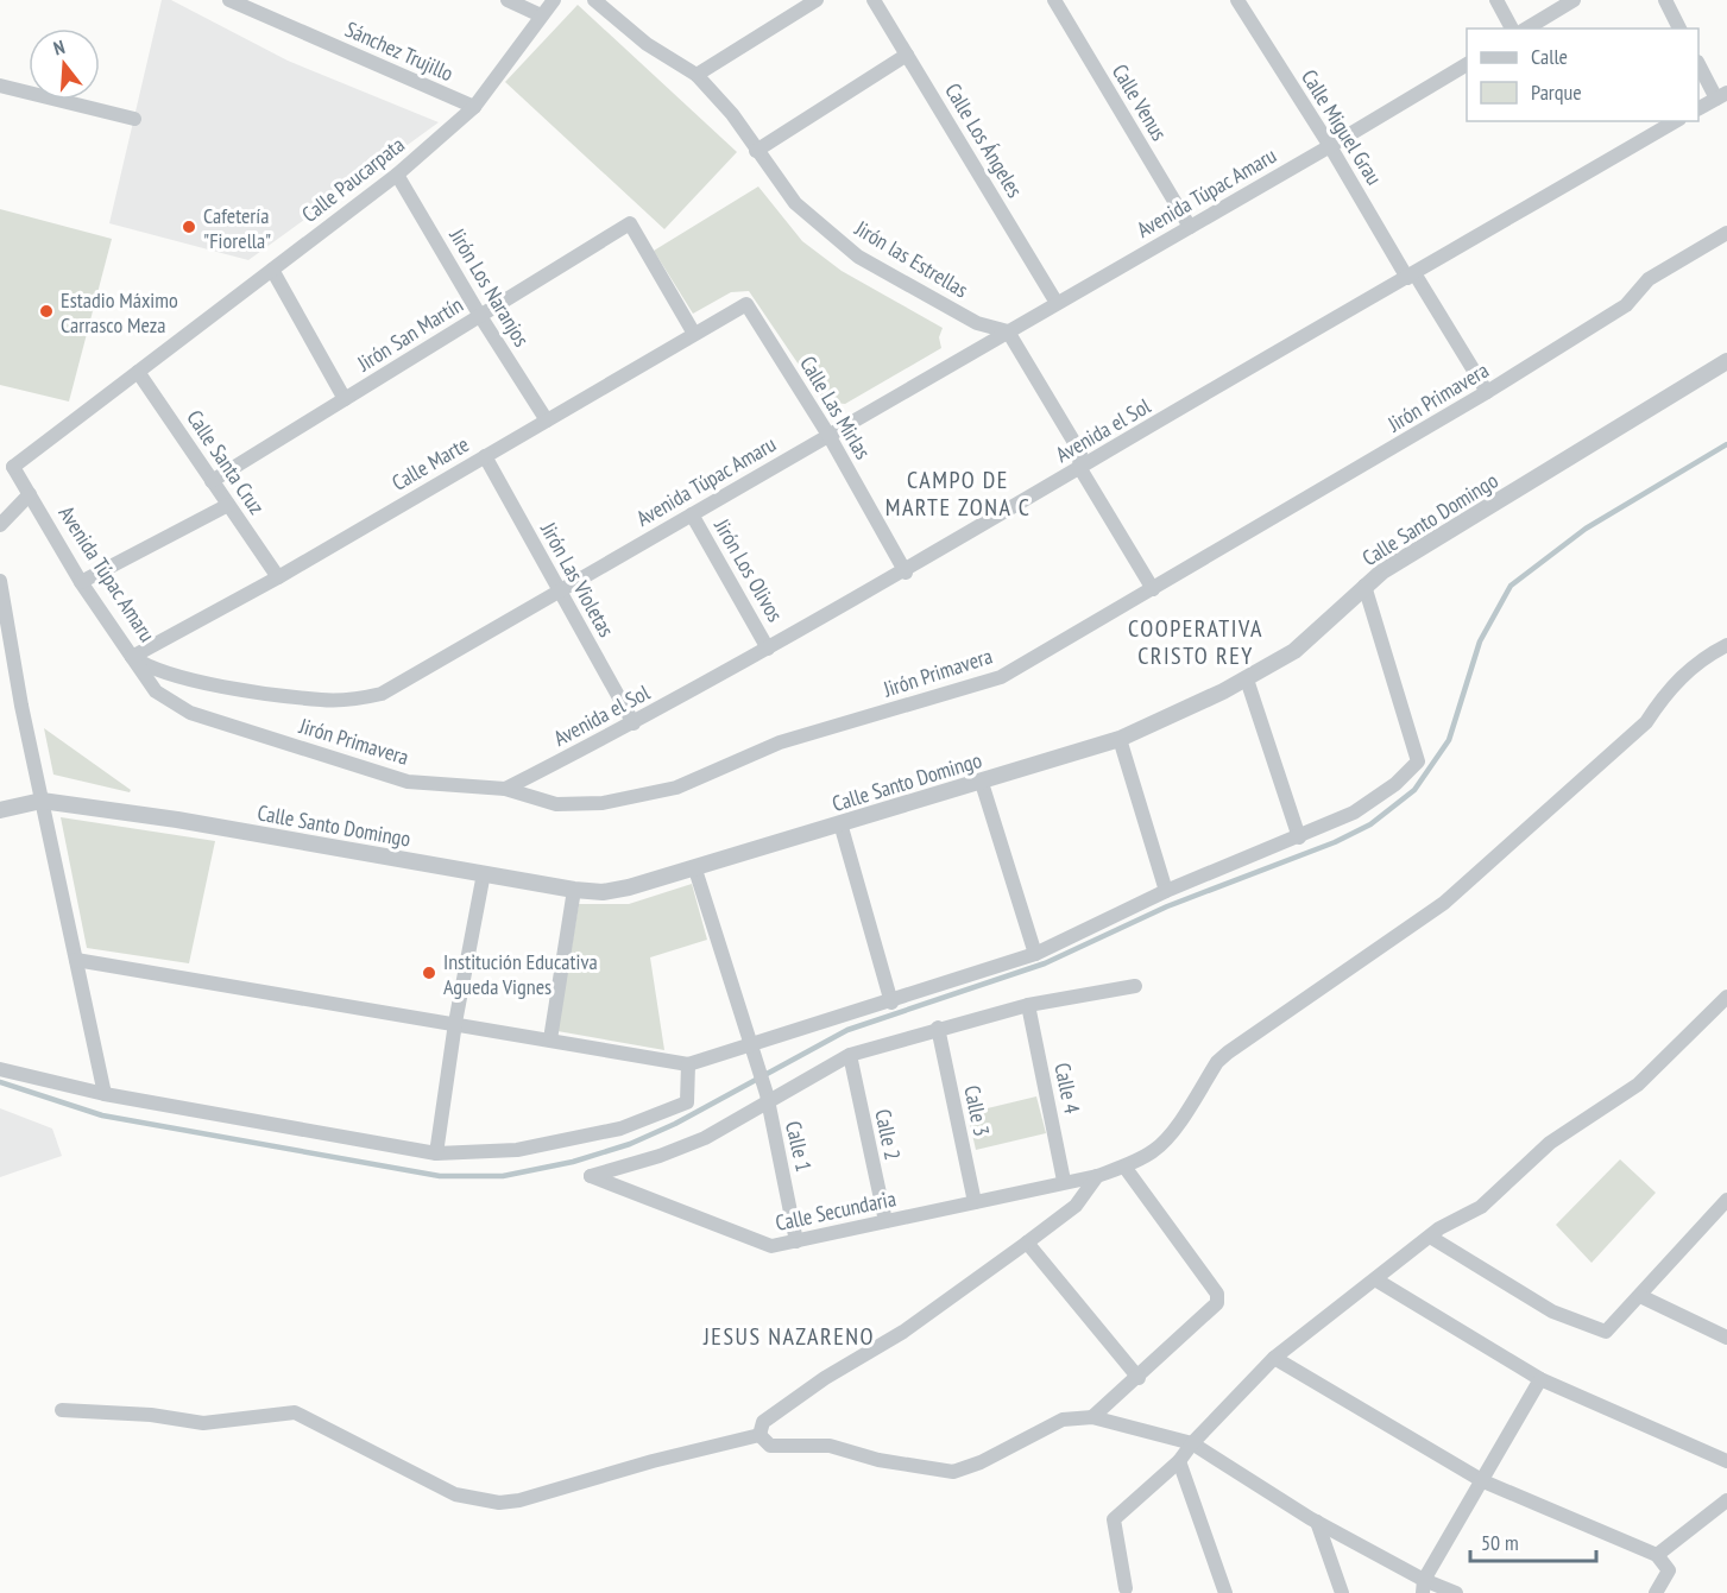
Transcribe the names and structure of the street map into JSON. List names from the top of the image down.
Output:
{
  "streets": {
    "street": [
      "Sánchez Trujillo",
      "Calle Venus",
      "Calle Miguel Grau",
      "Calle Los Ángeles",
      "Calle Paucarpata",
      "Avenida Túpac Amaru",
      "Jirón las Estrellas",
      "Jirón Los Naranjos",
      "Jirón San Martín",
      "Jirón Primavera",
      "Calle Las Mirlas",
      "Avenida el Sol",
      "Calle Santa Cruz",
      "Calle Marte",
      "Calle Santo Domingo",
      "Jirón Los Olivos",
      "Jirón Las Violetas",
      "Calle 4",
      "Calle 3",
      "Calle 2",
      "Calle 1",
      "Calle Secundaria"
    ]
  },
  "crossings": [
    ["Sánchez Trujillo", "Calle Paucarpata"],
    ["Calle Venus", "Avenida Túpac Amaru"],
    ["Calle Miguel Grau", "Avenida Túpac Amaru"],
    ["Calle Miguel Grau", "Jirón Primavera"],
    ["Calle Miguel Grau", "Avenida el Sol"],
    ["Calle Los Ángeles", "Avenida Túpac Amaru"],
    ["Calle Paucarpata", "Avenida Túpac Amaru"],
    ["Calle Paucarpata", "Jirón Los Naranjos"],
    ["Calle Paucarpata", "Calle Santa Cruz"],
    ["Avenida Túpac Amaru", "Jirón las Estrellas"],
    ["Avenida Túpac Amaru", "Jirón Primavera"],
    ["Avenida Túpac Amaru", "Calle Las Mirlas"],
    ["Avenida Túpac Amaru", "Calle Marte"],
    ["Avenida Túpac Amaru", "Jirón Los Olivos"],
    ["Avenida Túpac Amaru", "Jirón Las Violetas"],
    ["Jirón Los Naranjos", "Jirón San Martín"],
    ["Jirón Los Naranjos", "Calle Marte"],
    ["Jirón San Martín", "Calle Santa Cruz"],
    ["Jirón San Martín", "Calle Marte"],
    ["Jirón Primavera", "Avenida el Sol"],
    ["Jirón Primavera", "Calle Marte"],
    ["Calle Las Mirlas", "Avenida el Sol"],
    ["Calle Las Mirlas", "Calle Marte"],
    ["Avenida el Sol", "Jirón Los Olivos"],
    ["Avenida el Sol", "Jirón Las Violetas"],
    ["Calle Santa Cruz", "Calle Marte"],
    ["Calle Marte", "Jirón Las Violetas"],
    ["Calle Santo Domingo", "Calle 1"],
    ["Calle 4", "Calle Secundaria"],
    ["Calle 3", "Calle Secundaria"],
    ["Calle 2", "Calle Secundaria"],
    ["Calle 1", "Calle Secundaria"]
  ],
  "districts": ["CAMPO DE MARTE ZONA C", "COOPERATIVA CRISTO REY", "JESUS NAZARENO"],
  "places": ["Cafetería \"Fiorella\"", "Estadio Máximo Carrasco Meza", "Institución Educativa Agueda Vignes"],
  "legend": ["Calle", "Parque"],
  "scale_bar": "50 m",
  "north": "top"
}
